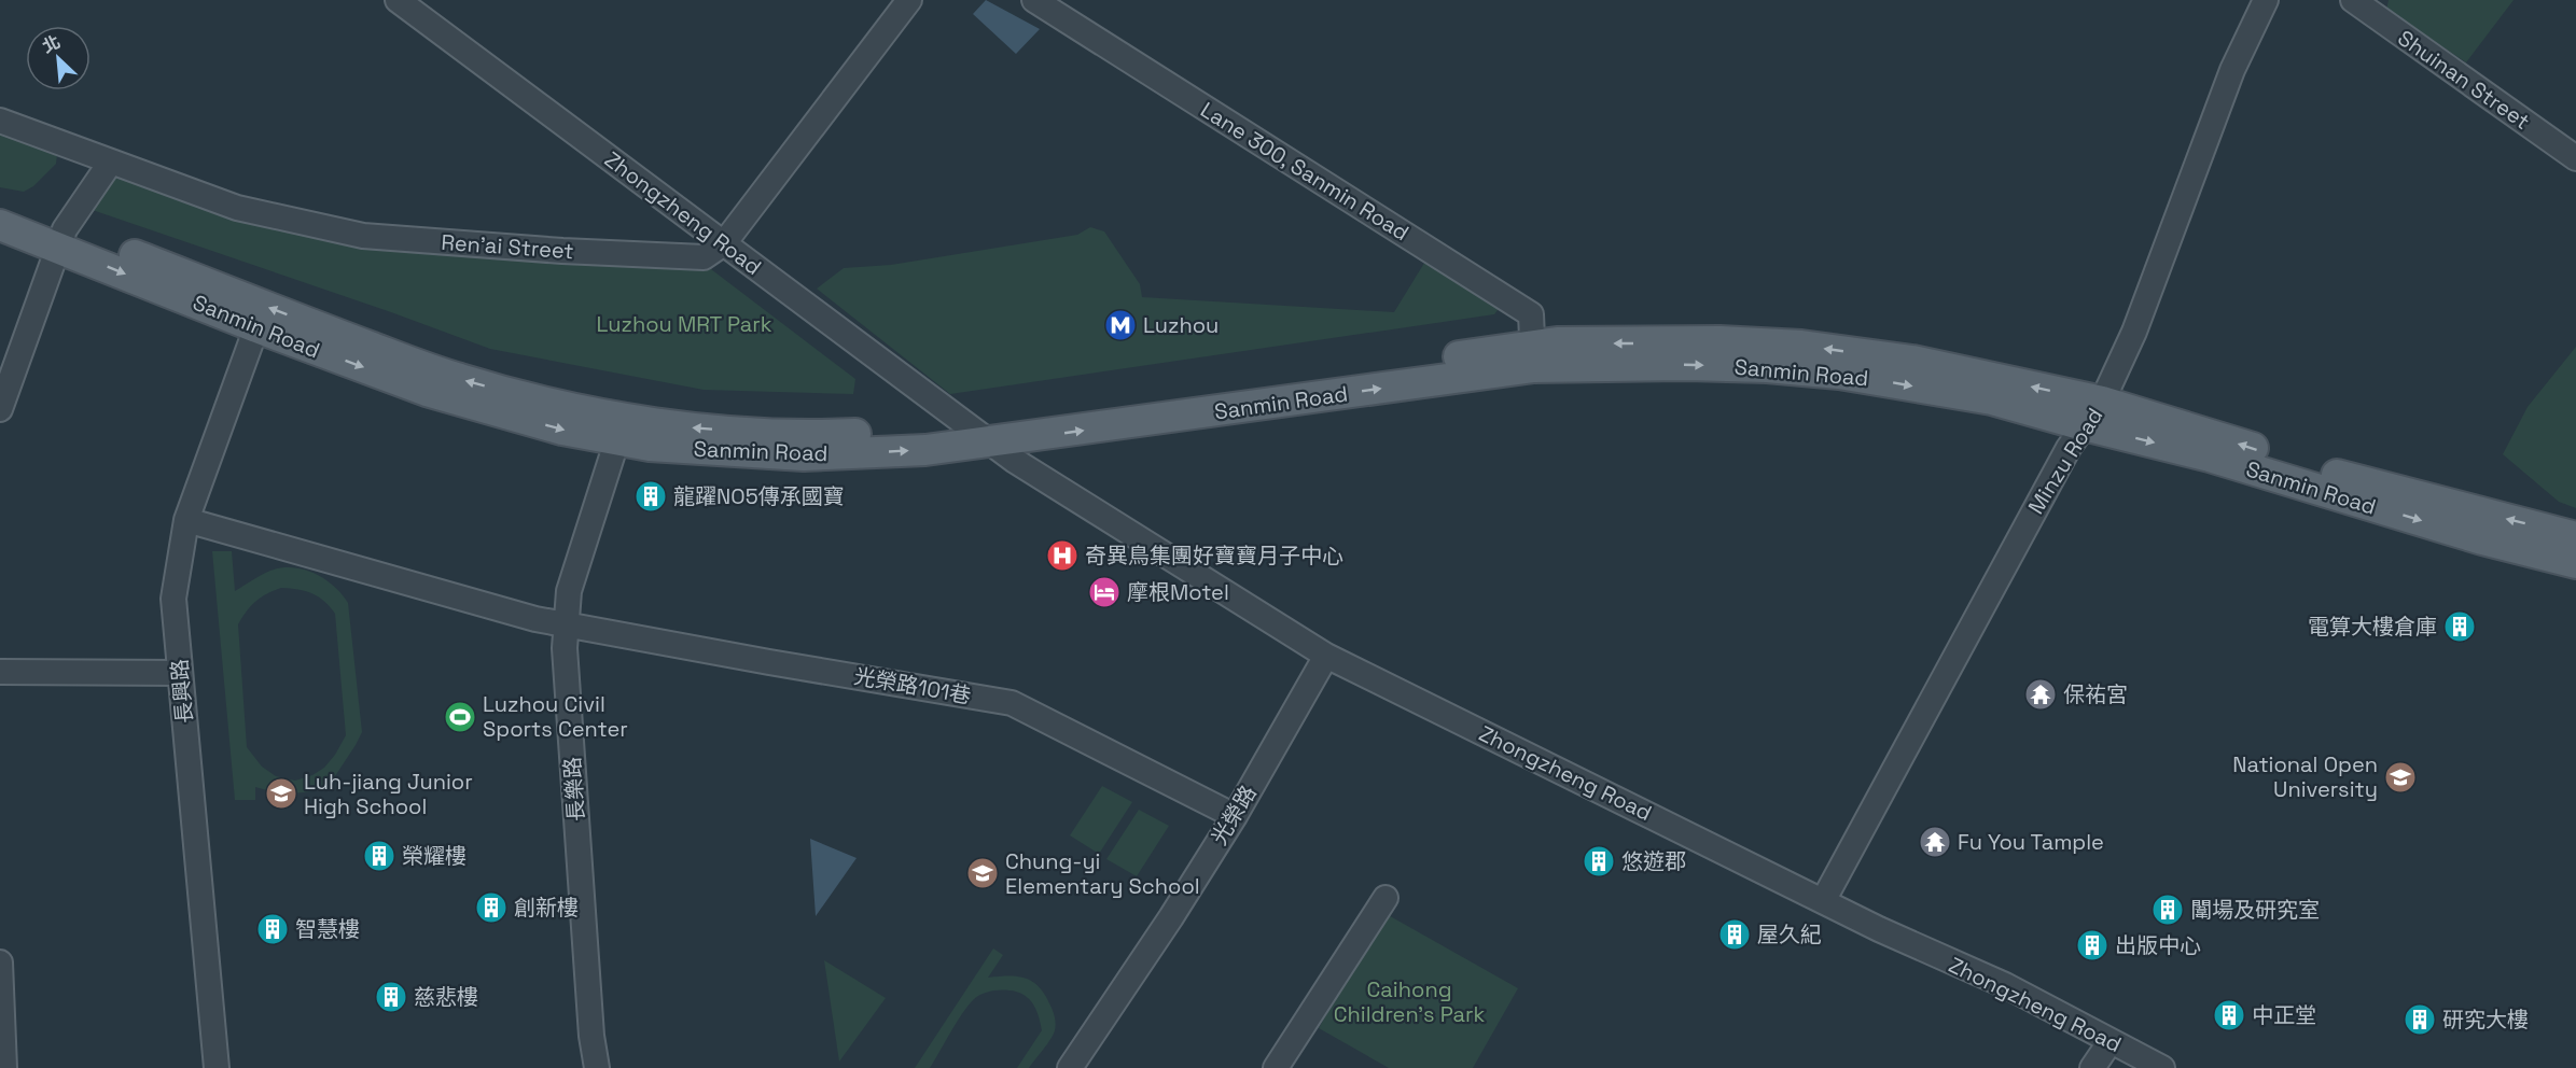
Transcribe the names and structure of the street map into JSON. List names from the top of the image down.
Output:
{
  "streets": {
    "main road": ["Sanmin Road"],
    "street": [
      "Shuinan Street",
      "Lane 300, Sanmin Road",
      "Zhongzheng Road",
      "Ren'ai Street",
      "Minzu Road",
      "光榮路101巷",
      "長興路",
      "長樂路",
      "光榮路"
    ]
  },
  "crossings": [
    ["Lane 300, Sanmin Road", "Sanmin Road"],
    ["Zhongzheng Road", "Ren'ai Street"],
    ["Zhongzheng Road", "Sanmin Road"],
    ["Zhongzheng Road", "Minzu Road"],
    ["Zhongzheng Road", "光榮路"],
    ["Sanmin Road", "Minzu Road"],
    ["Sanmin Road", "長興路"],
    ["Sanmin Road", "長樂路"],
    ["光榮路101巷", "長興路"],
    ["光榮路101巷", "長樂路"],
    ["光榮路101巷", "光榮路"]
  ],
  "parks": ["Luzhou MRT Park", "Caihong Children's Park"],
  "places": {
    "metro station": ["Luzhou"],
    "building": [
      "龍躍NO5傳承國寶",
      "電算大樓倉庫",
      "榮耀樓",
      "悠遊郡",
      "創新樓",
      "闈場及研究室",
      "智慧樓",
      "屋久紀",
      "出版中心",
      "慈悲樓",
      "中正堂",
      "研究大樓"
    ],
    "hospital": ["奇異鳥集團好寶寶月子中心"],
    "hotel": ["摩根Motel"],
    "temple": ["保祐宮", "Fu You Tample"],
    "sports": ["Luzhou Civil Sports Center"],
    "school or university": ["National Open University", "Luh-jiang Junior High School", "Chung-yi Elementary School"]
  },
  "north": "top left"
}
